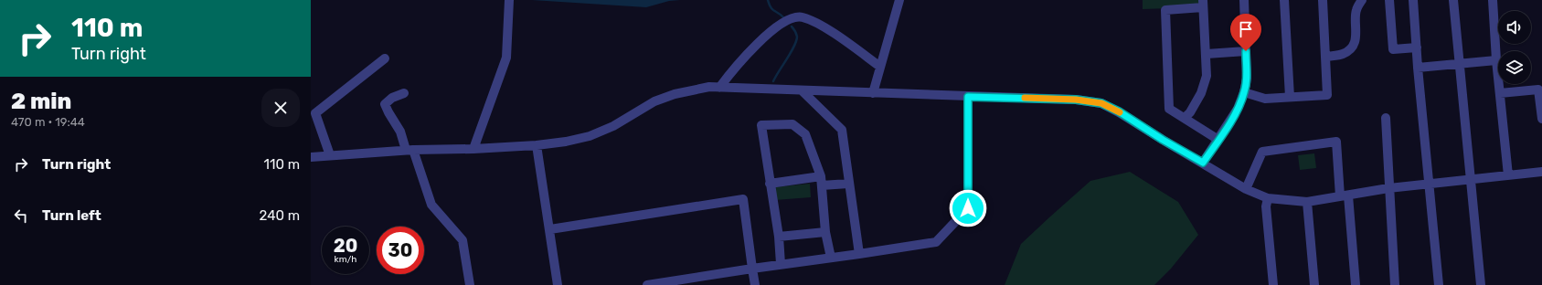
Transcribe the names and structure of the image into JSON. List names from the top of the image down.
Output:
{
  "page": {
    "turn": ["110 m", "Turn right"],
    "heading": ["2 min", "470 m · 19:44"],
    "list": [
      {
        "name": "Turn right",
        "value": "110 m"
      },
      {
        "name": "Turn left",
        "value": "240 m"
      }
    ],
    "speed": "20 km/h",
    "limit": "30"
  }
}
